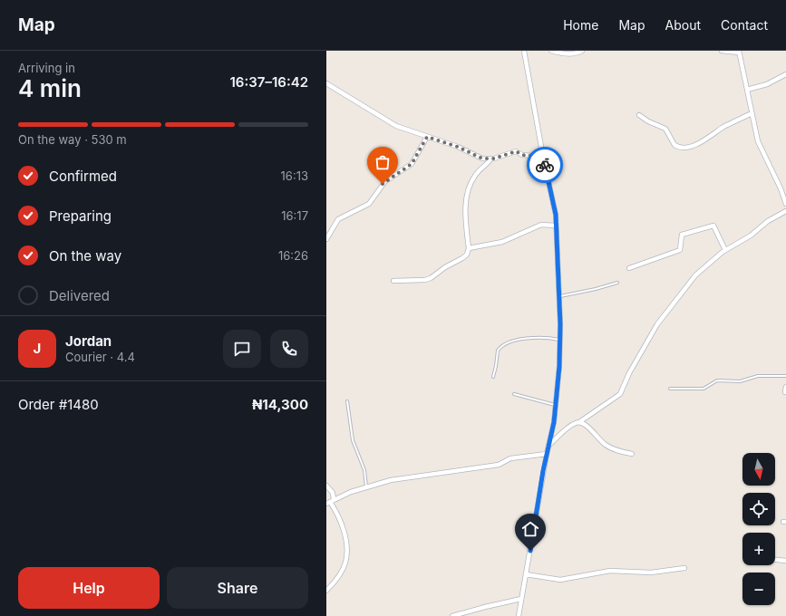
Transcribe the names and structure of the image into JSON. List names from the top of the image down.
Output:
{
  "north": "bottom",
  "page": {
    "header": "Map",
    "nav": [
      "Home",
      "Map",
      "About",
      "Contact"
    ],
    "heading": ["4 min", "Arriving in", "16:37–16:42"],
    "panel": [
      "Jordan",
      "Courier · 4.4",
      "Order #1480",
      "₦14,300"
    ],
    "bar": "On the way · 530 m",
    "list": [
      ["Confirmed", "16:13"],
      ["Preparing", "16:17"],
      ["On the way", "16:26"],
      "Delivered"
    ],
    "round": "J",
    "map_buttons": ["+", "−"],
    "buttons": ["Help", "Share"]
  }
}
